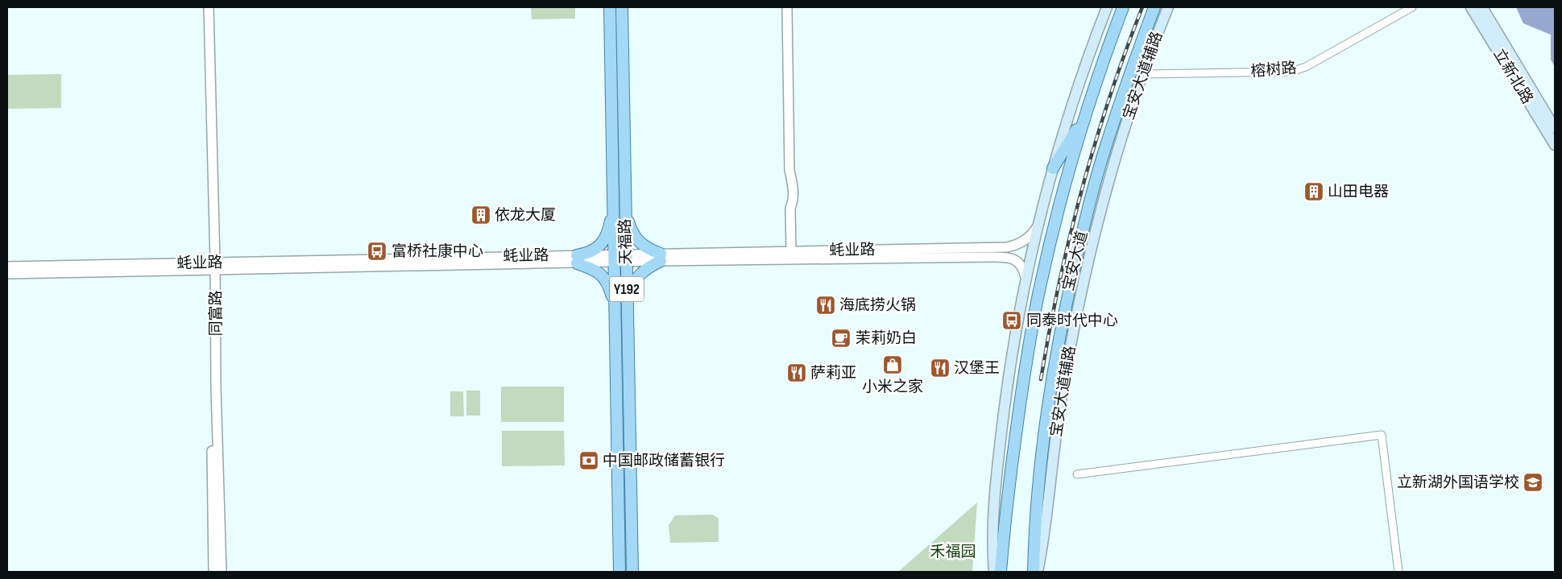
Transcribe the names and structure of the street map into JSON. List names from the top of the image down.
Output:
{
  "streets": {
    "main road": [
      "宝安大道辅路",
      "立新北路",
      "天福路",
      "宝安大道",
      "Y192"
    ],
    "street": ["榕树路", "蚝业路", "同富路"]
  },
  "crossings": [
    ["榕树路", "宝安大道辅路"],
    ["天福路", "蚝业路"],
    ["蚝业路", "同富路"]
  ],
  "parks": ["禾福园"],
  "places": {
    "building": ["山田电器", "依龙大厦"],
    "bus stop": ["富桥社康中心", "同泰时代中心"],
    "restaurant": ["海底捞火锅", "汉堡王", "萨莉亚"],
    "cafe": ["茉莉奶白"],
    "shop": ["小米之家"],
    "bank": ["中国邮政储蓄银行"],
    "school or university": ["立新湖外国语学校"]
  }
}
